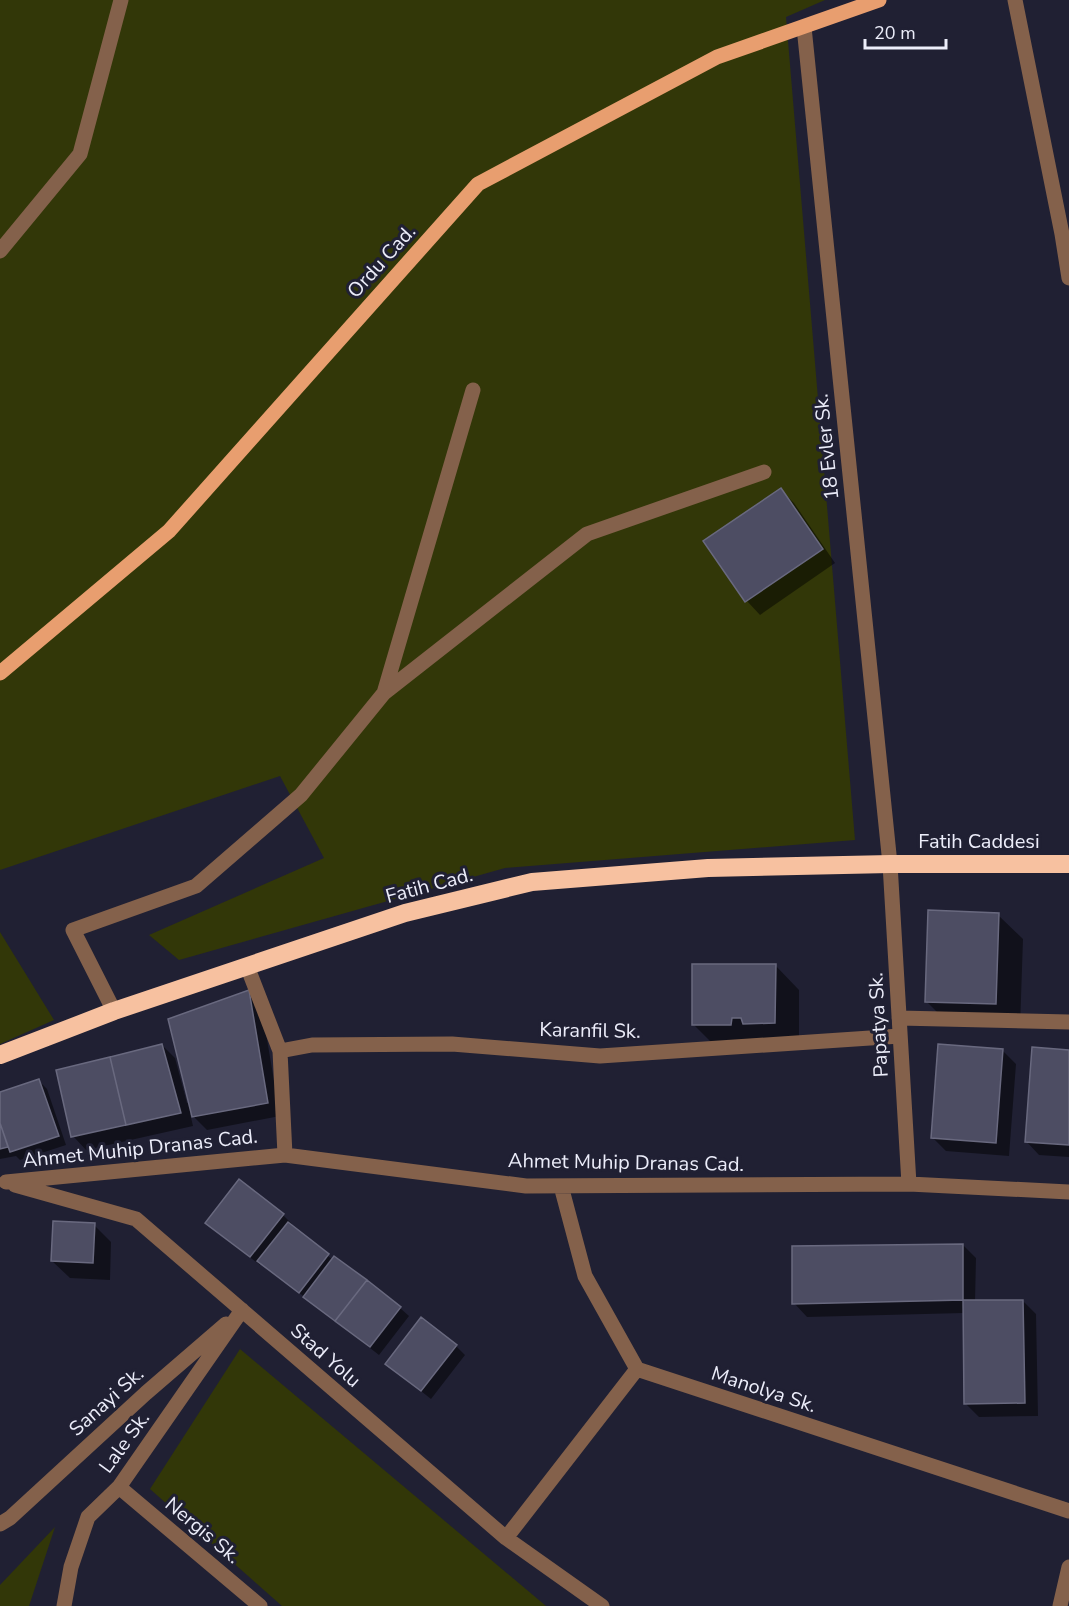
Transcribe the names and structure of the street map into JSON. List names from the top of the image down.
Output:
{
  "streets": {
    "highway": ["Fatih Caddesi", "Fatih Cad."],
    "main road": ["Ordu Cad."],
    "street": [
      "18 Evler Sk.",
      "Papatya Sk.",
      "Karanfil Sk.",
      "Ahmet Muhip Dranas Cad.",
      "Stad Yolu",
      "Manolya Sk.",
      "Sanayi Sk.",
      "Lale Sk.",
      "Nergis Sk."
    ]
  },
  "crossings": [
    ["Ordu Cad.", "18 Evler Sk."],
    ["18 Evler Sk.", "Fatih Caddesi"],
    ["18 Evler Sk.", "Fatih Cad."],
    ["18 Evler Sk.", "Papatya Sk."],
    ["Fatih Caddesi", "Fatih Cad."],
    ["Fatih Caddesi", "Papatya Sk."],
    ["Fatih Cad.", "Papatya Sk."],
    ["Papatya Sk.", "Karanfil Sk."],
    ["Papatya Sk.", "Ahmet Muhip Dranas Cad."],
    ["Ahmet Muhip Dranas Cad.", "Stad Yolu"],
    ["Stad Yolu", "Sanayi Sk."],
    ["Stad Yolu", "Lale Sk."],
    ["Sanayi Sk.", "Lale Sk."],
    ["Lale Sk.", "Nergis Sk."]
  ],
  "scale_bar": "20 m"
}
